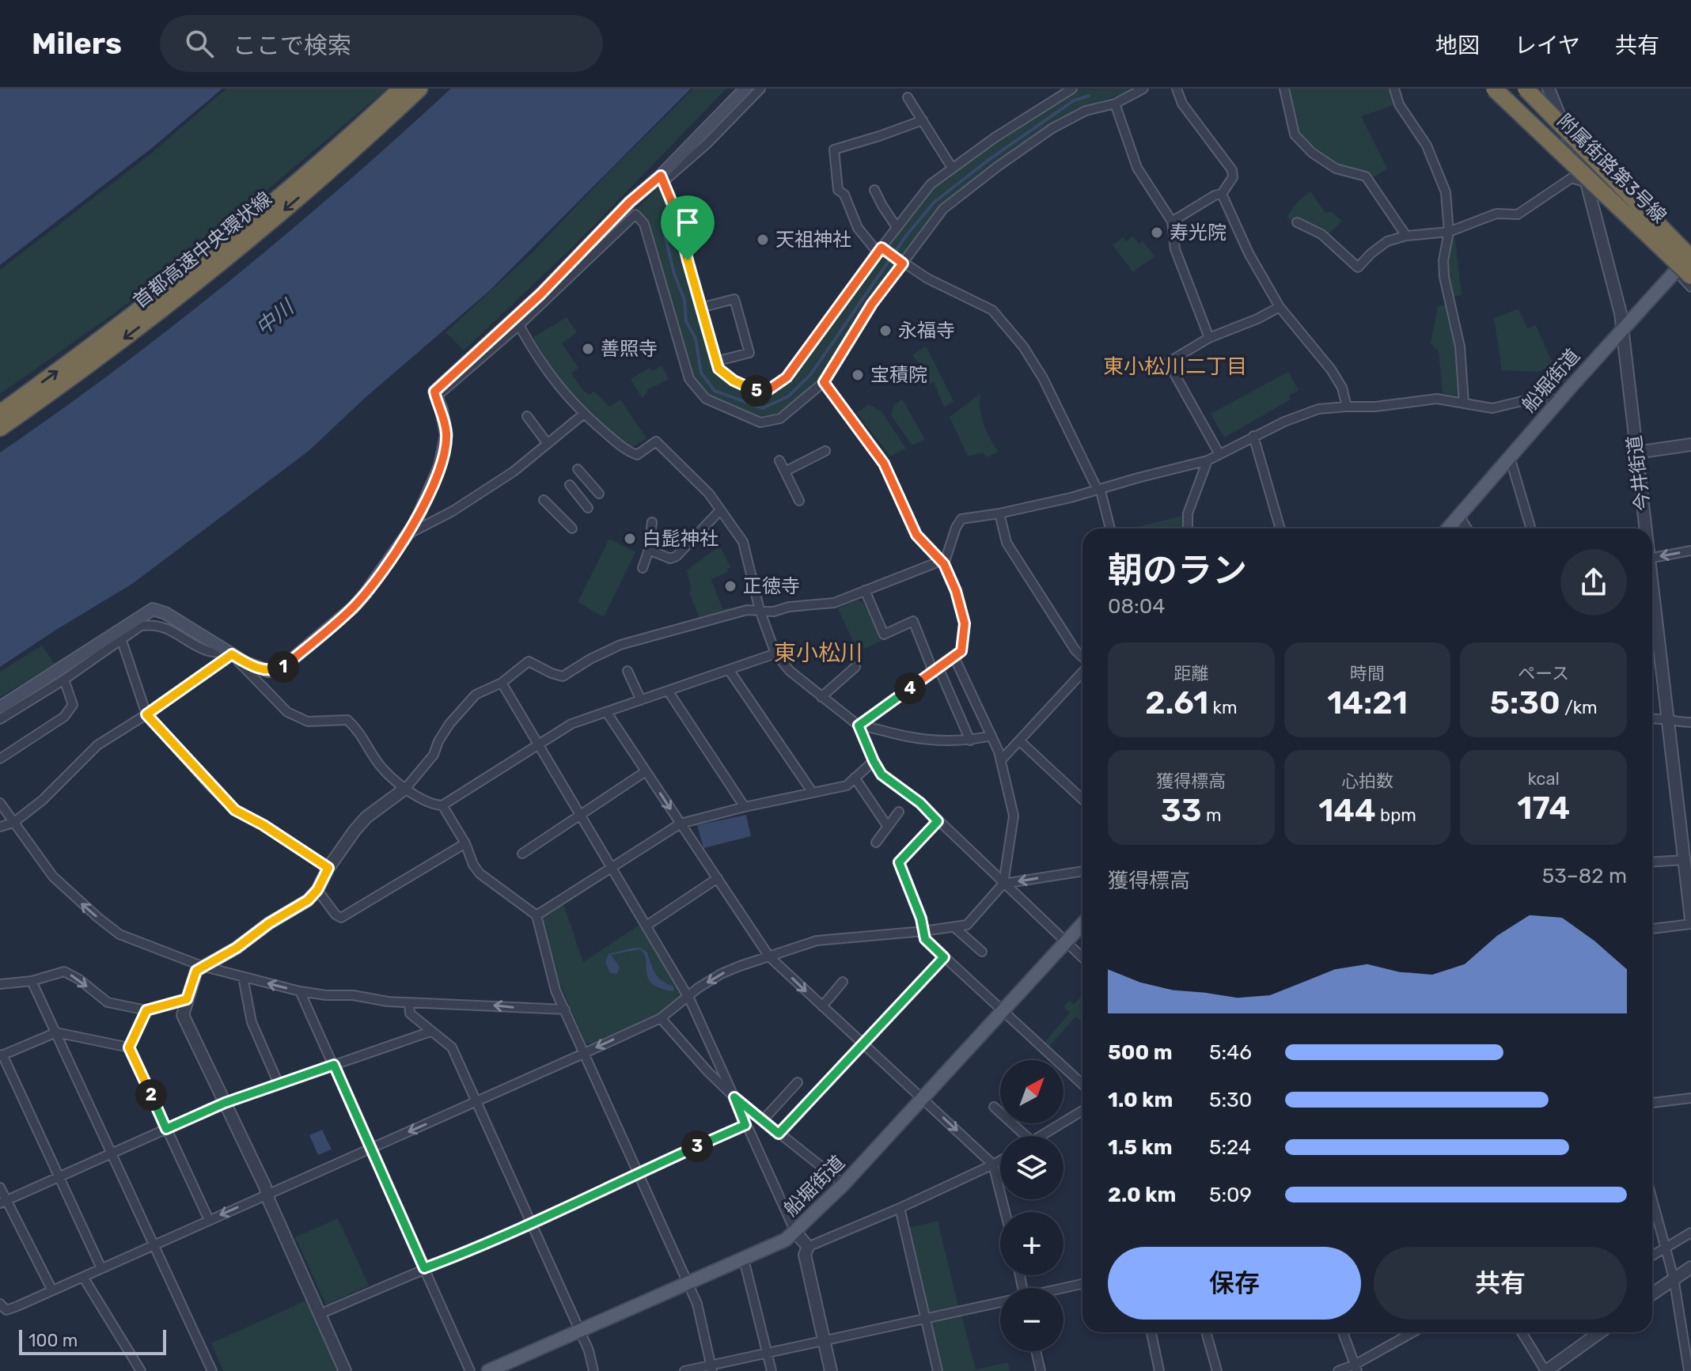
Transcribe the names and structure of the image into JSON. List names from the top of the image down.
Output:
{
  "streets": {
    "highway": ["首都高速中央環状線"],
    "main road": ["船堀街道"],
    "street": ["附属街路第3号線", "今井街道"]
  },
  "crossings": [
    ["附属街路第3号線", "今井街道"],
    ["船堀街道", "今井街道"]
  ],
  "districts": ["東小松川二丁目", "東小松川"],
  "water": ["中川"],
  "places": [
    "寿光院",
    "天祖神社",
    "永福寺",
    "善照寺",
    "宝積院",
    "白髭神社",
    "正徳寺"
  ],
  "scale_bar": "100 m",
  "north": "top right",
  "page": {
    "header": "Milers",
    "search": "ここで検索",
    "nav": ["地図", "レイヤ", "共有"],
    "pins": [
      "5",
      "1",
      "4",
      "2",
      "3"
    ],
    "heading": ["朝のラン", "08:04"],
    "stats": [
      ["距離", "2.61 km"],
      ["時間", "14:21"],
      ["ペース", "5:30 /km"],
      ["獲得標高", "33 m"],
      ["心拍数", "144 bpm"],
      ["kcal", "174"]
    ],
    "chart": ["獲得標高", "53–82 m"],
    "list": [
      {
        "name": "500 m",
        "note": "5:46"
      },
      {
        "name": "1.0 km",
        "note": "5:30"
      },
      {
        "name": "1.5 km",
        "note": "5:24"
      },
      {
        "name": "2.0 km",
        "note": "5:09"
      }
    ],
    "map_buttons": ["+", "−"],
    "buttons": ["保存", "共有"],
    "scale": "100 m"
  }
}
